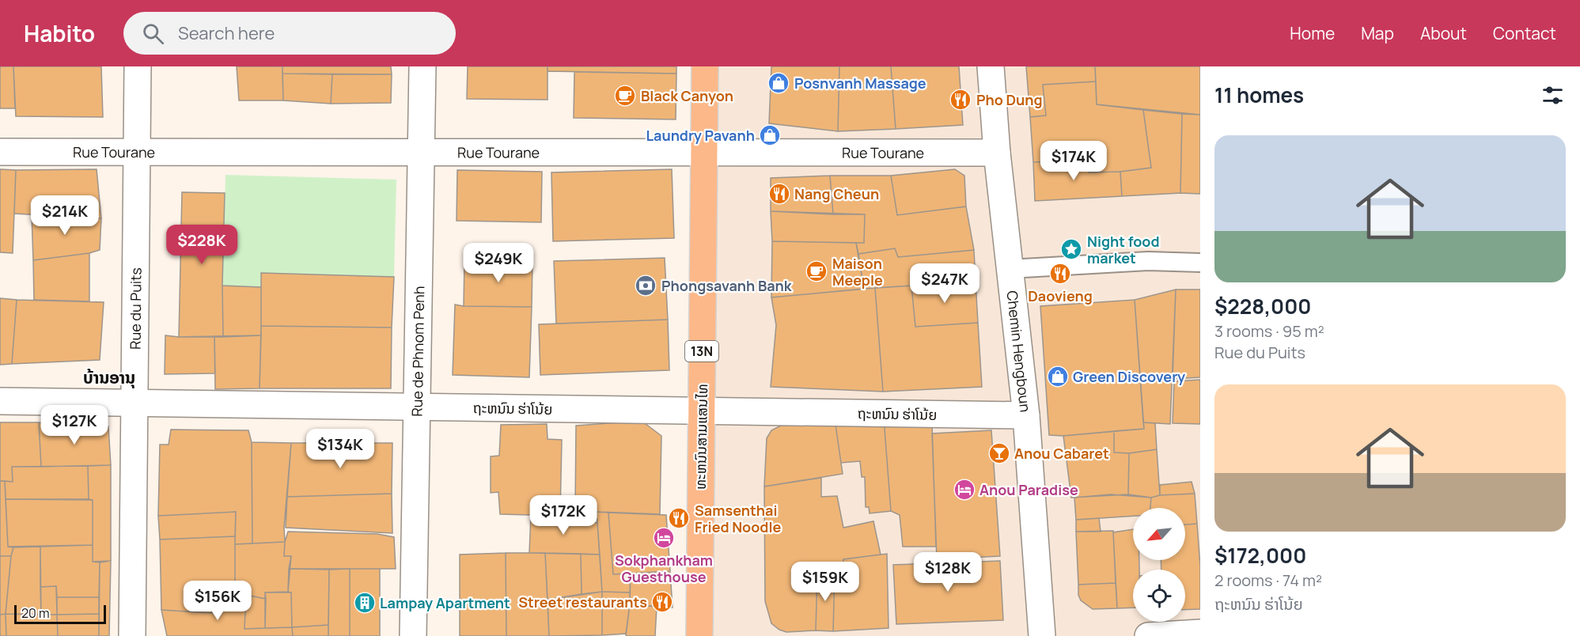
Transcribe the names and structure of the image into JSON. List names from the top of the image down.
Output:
{
  "streets": {
    "highway": ["13N", "ທະຫນົນສາມແສນໄທ"],
    "street": [
      "Rue Tourane",
      "Rue du Puits",
      "Rue de Phnom Penh",
      "Chemin Hengboun",
      "ຖະຫນົນ ຮ່າໂນ້ຍ"
    ]
  },
  "crossings": [
    ["Rue Tourane", "Rue du Puits"],
    ["Rue Tourane", "Rue de Phnom Penh"],
    ["Rue Tourane", "Chemin Hengboun"],
    ["Rue Tourane", "ທະຫນົນສາມແສນໄທ"],
    ["Rue du Puits", "ຖະຫນົນ ຮ່າໂນ້ຍ"],
    ["Rue de Phnom Penh", "ຖະຫນົນ ຮ່າໂນ້ຍ"],
    ["Chemin Hengboun", "ຖະຫນົນ ຮ່າໂນ້ຍ"],
    ["ຖະຫນົນ ຮ່າໂນ້ຍ", "ທະຫນົນສາມແສນໄທ"]
  ],
  "districts": ["ບ້ານອານຸ"],
  "places": {
    "shop": ["Posnvanh Massage", "Laundry Pavanh", "Green Discovery"],
    "cafe": ["Black Canyon", "Maison Meeple"],
    "restaurant": [
      "Pho Dung",
      "Nang Cheun",
      "Daovieng",
      "Samsenthai Fried Noodle",
      "Street restaurants"
    ],
    "place": ["Night food market"],
    "bank": ["Phongsavanh Bank"],
    "bar": ["Anou Cabaret"],
    "hotel": ["Anou Paradise", "Sokphankham Guesthouse"],
    "building": ["Lampay Apartment"]
  },
  "scale_bar": "20 m",
  "north": "bottom left",
  "page": {
    "header": "Habito",
    "search": "Search here",
    "nav": [
      "Home",
      "Map",
      "About",
      "Contact"
    ],
    "heading": "11 homes",
    "list": [
      {
        "name": "$228,000",
        "note": "3 rooms · 95 m² · Rue du Puits"
      },
      {
        "name": "$172,000",
        "note": "2 rooms · 74 m² · ຖະຫນົນ ຮ່າໂນ້ຍ"
      }
    ],
    "price": [
      "$174K",
      "$214K",
      "$228K",
      "$249K",
      "$247K",
      "$127K",
      "$134K",
      "$172K",
      "$128K",
      "$159K",
      "$156K"
    ],
    "scale": "20 m"
  }
}
